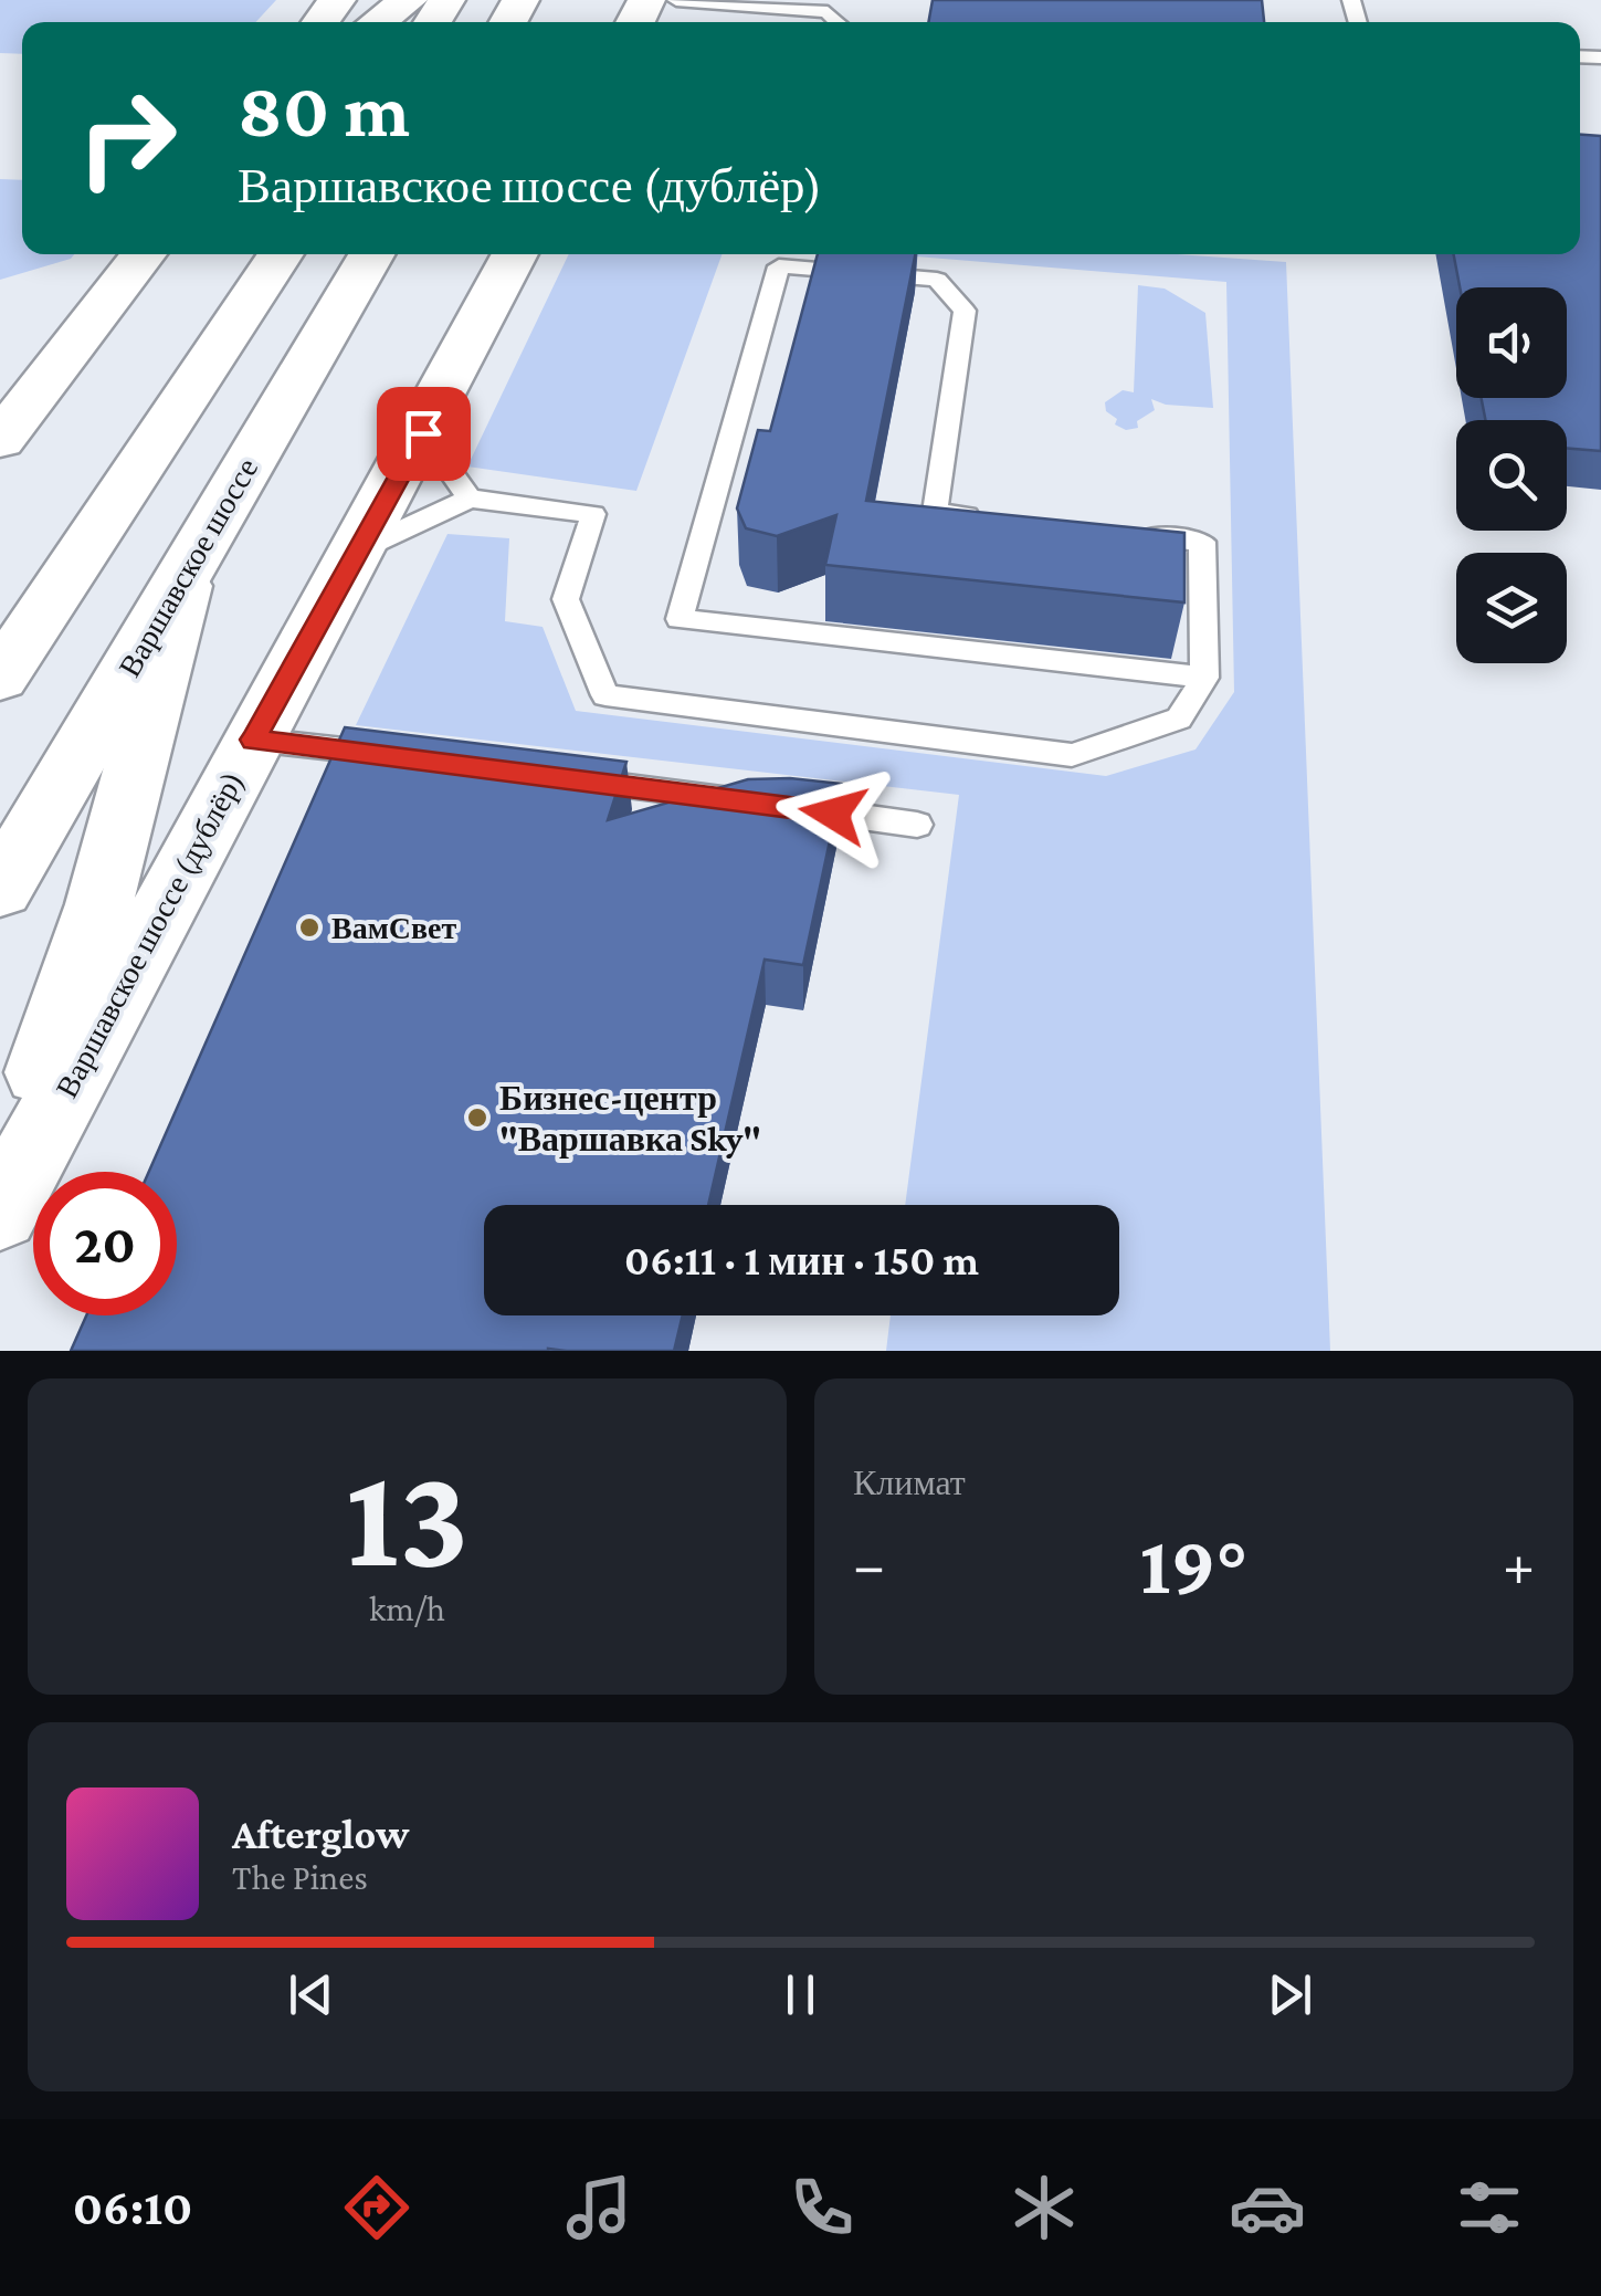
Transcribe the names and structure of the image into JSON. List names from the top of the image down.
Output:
{
  "streets": {
    "main road": ["Варшавское шоссе", "Варшавское шоссе (дублёр)"]
  },
  "places": ["ВамСвет", "Бизнес-центр \"Варшавка Sky\""],
  "page": {
    "turn": ["80 m", "Варшавское шоссе (дублёр)"],
    "limit": "20",
    "trip": "06:11 · 1 мин · 150 m",
    "tile": [
      ["13", "km/h"],
      "Климат"
    ],
    "heat": ["−", "19°", "+"],
    "song": ["Afterglow", "The Pines"],
    "tabs": "06:10"
  }
}
